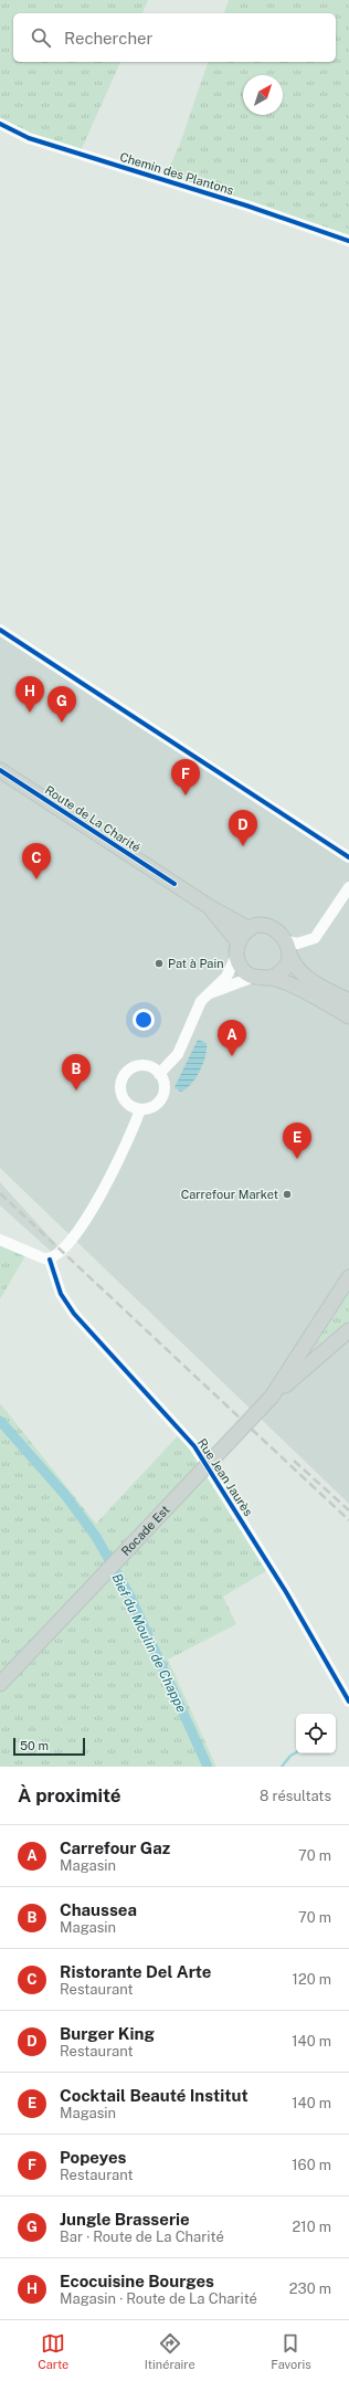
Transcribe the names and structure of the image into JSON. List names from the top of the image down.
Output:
{
  "streets": {
    "main road": ["Route de La Charité", "Rocade Est"],
    "street": ["Chemin des Plantons", "Rue Jean Jaurès"]
  },
  "water": ["Bief du Moulin de Chappe"],
  "places": ["Pat à Pain", "Carrefour Market"],
  "scale_bar": "50 m",
  "north": "top right",
  "page": {
    "search": "Rechercher",
    "pins": [
      "H",
      "G",
      "F",
      "D",
      "C",
      "A",
      "B",
      "E"
    ],
    "scale": "50 m",
    "heading": ["À proximité", "8 résultats"],
    "list": [
      {
        "mark": "A",
        "name": "Carrefour Gaz",
        "note": "Magasin",
        "value": "70 m"
      },
      {
        "mark": "B",
        "name": "Chaussea",
        "note": "Magasin",
        "value": "70 m"
      },
      {
        "mark": "C",
        "name": "Ristorante Del Arte",
        "note": "Restaurant",
        "value": "120 m"
      },
      {
        "mark": "D",
        "name": "Burger King",
        "note": "Restaurant",
        "value": "140 m"
      },
      {
        "mark": "E",
        "name": "Cocktail Beauté Institut",
        "note": "Magasin",
        "value": "140 m"
      },
      {
        "mark": "F",
        "name": "Popeyes",
        "note": "Restaurant",
        "value": "160 m"
      },
      {
        "mark": "G",
        "name": "Jungle Brasserie",
        "note": "Bar · Route de La Charité",
        "value": "210 m"
      },
      {
        "mark": "H",
        "name": "Ecocuisine Bourges",
        "note": "Magasin · Route de La Charité",
        "value": "230 m"
      }
    ],
    "nav": ["Carte", "Itinéraire", "Favoris"]
  }
}
